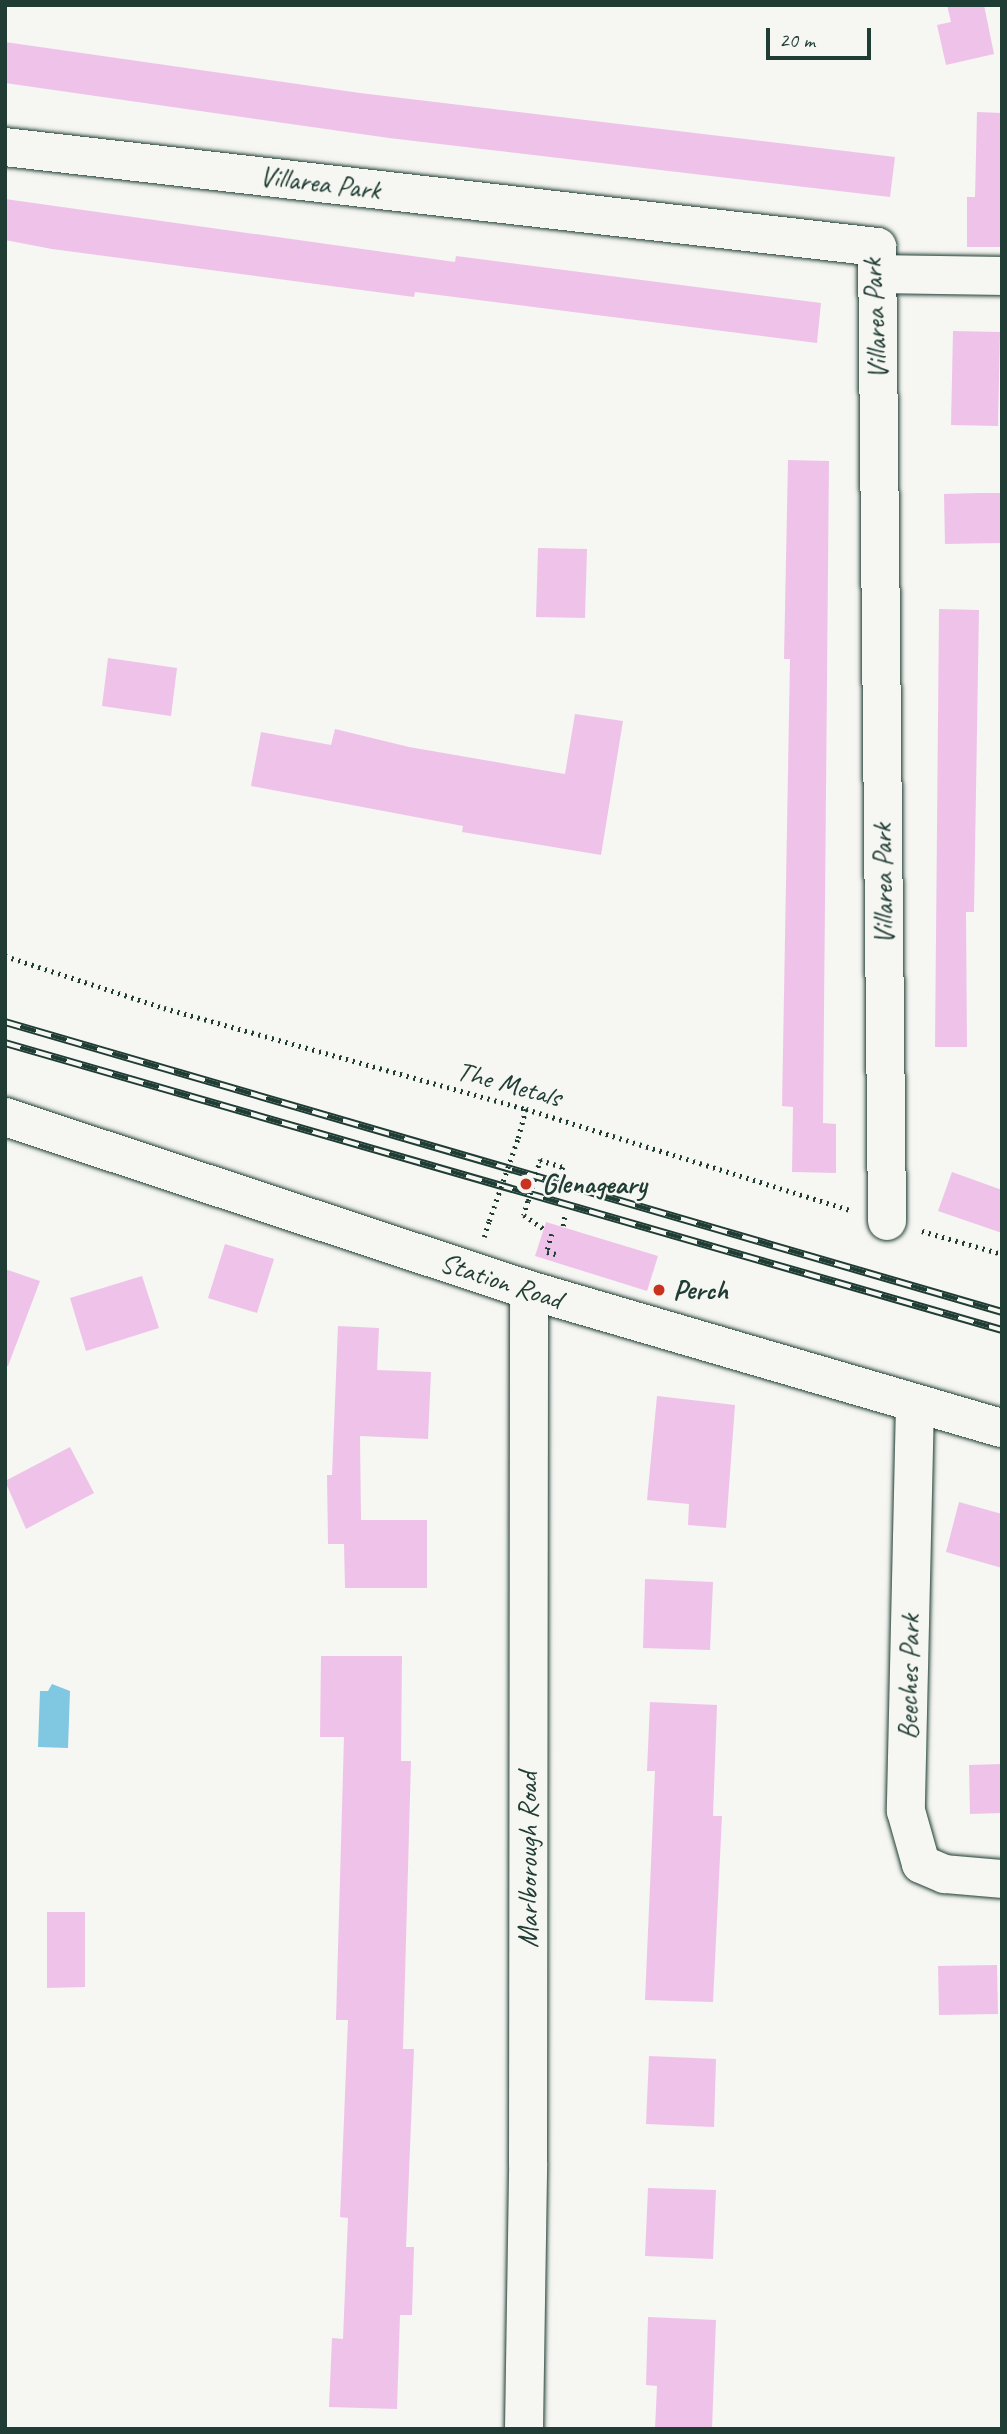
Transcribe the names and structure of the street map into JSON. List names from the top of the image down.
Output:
{
  "streets": {
    "street": [
      "Villarea Park",
      "Station Road",
      "Beeches Park",
      "Marlborough Road"
    ],
    "path": ["The Metals"]
  },
  "crossings": [
    ["Villarea Park", "The Metals"],
    ["Station Road", "Beeches Park"],
    ["Station Road", "Marlborough Road"]
  ],
  "places": ["Glenageary", "Perch"],
  "scale_bar": "20 m"
}
